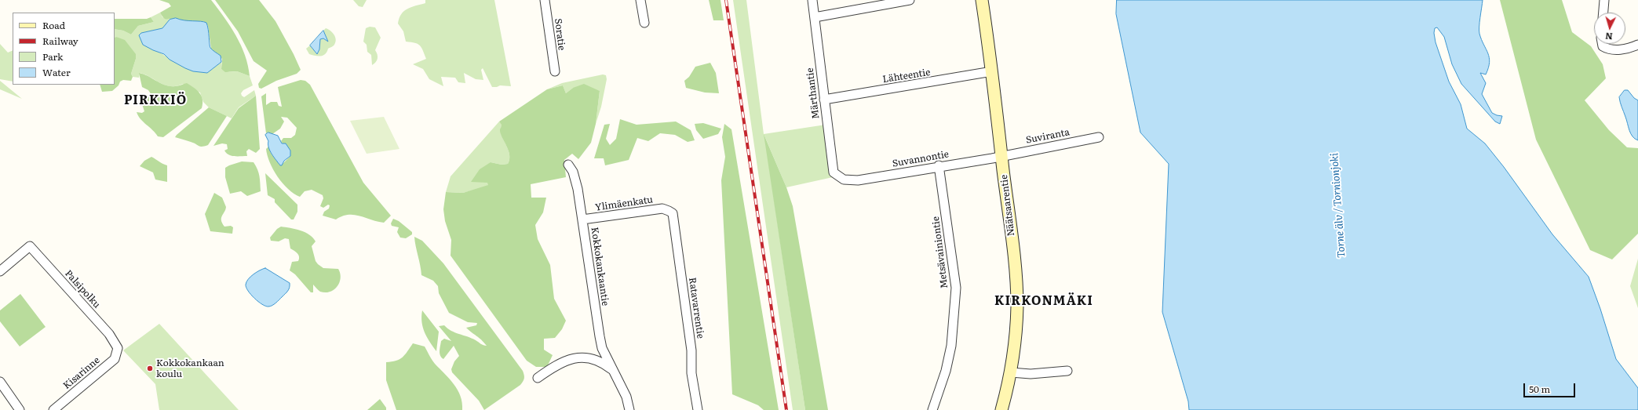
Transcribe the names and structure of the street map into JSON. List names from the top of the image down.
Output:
{
  "streets": {
    "street": [
      "Soratie",
      "Lähteentie",
      "Märthantie",
      "Suviranta",
      "Suvannontie",
      "Ylimäenkatu",
      "Näätsaarentie",
      "Metsävainiontie",
      "Kokkokankaantie",
      "Palsipolku",
      "Ratavarrentie",
      "Kisarinne"
    ]
  },
  "crossings": [
    ["Lähteentie", "Märthantie"],
    ["Lähteentie", "Näätsaarentie"],
    ["Märthantie", "Suvannontie"],
    ["Suviranta", "Suvannontie"],
    ["Suviranta", "Näätsaarentie"],
    ["Suvannontie", "Näätsaarentie"],
    ["Suvannontie", "Metsävainiontie"],
    ["Ylimäenkatu", "Kokkokankaantie"],
    ["Ylimäenkatu", "Ratavarrentie"],
    ["Palsipolku", "Kisarinne"]
  ],
  "districts": ["PIRKKIÖ", "KIRKONMÄKI"],
  "water": ["Torne älv / Tornionjoki"],
  "places": ["Kokkokankaan koulu"],
  "legend": [
    "Road",
    "Railway",
    "Park",
    "Water"
  ],
  "scale_bar": "50 m",
  "north": "bottom"
}
